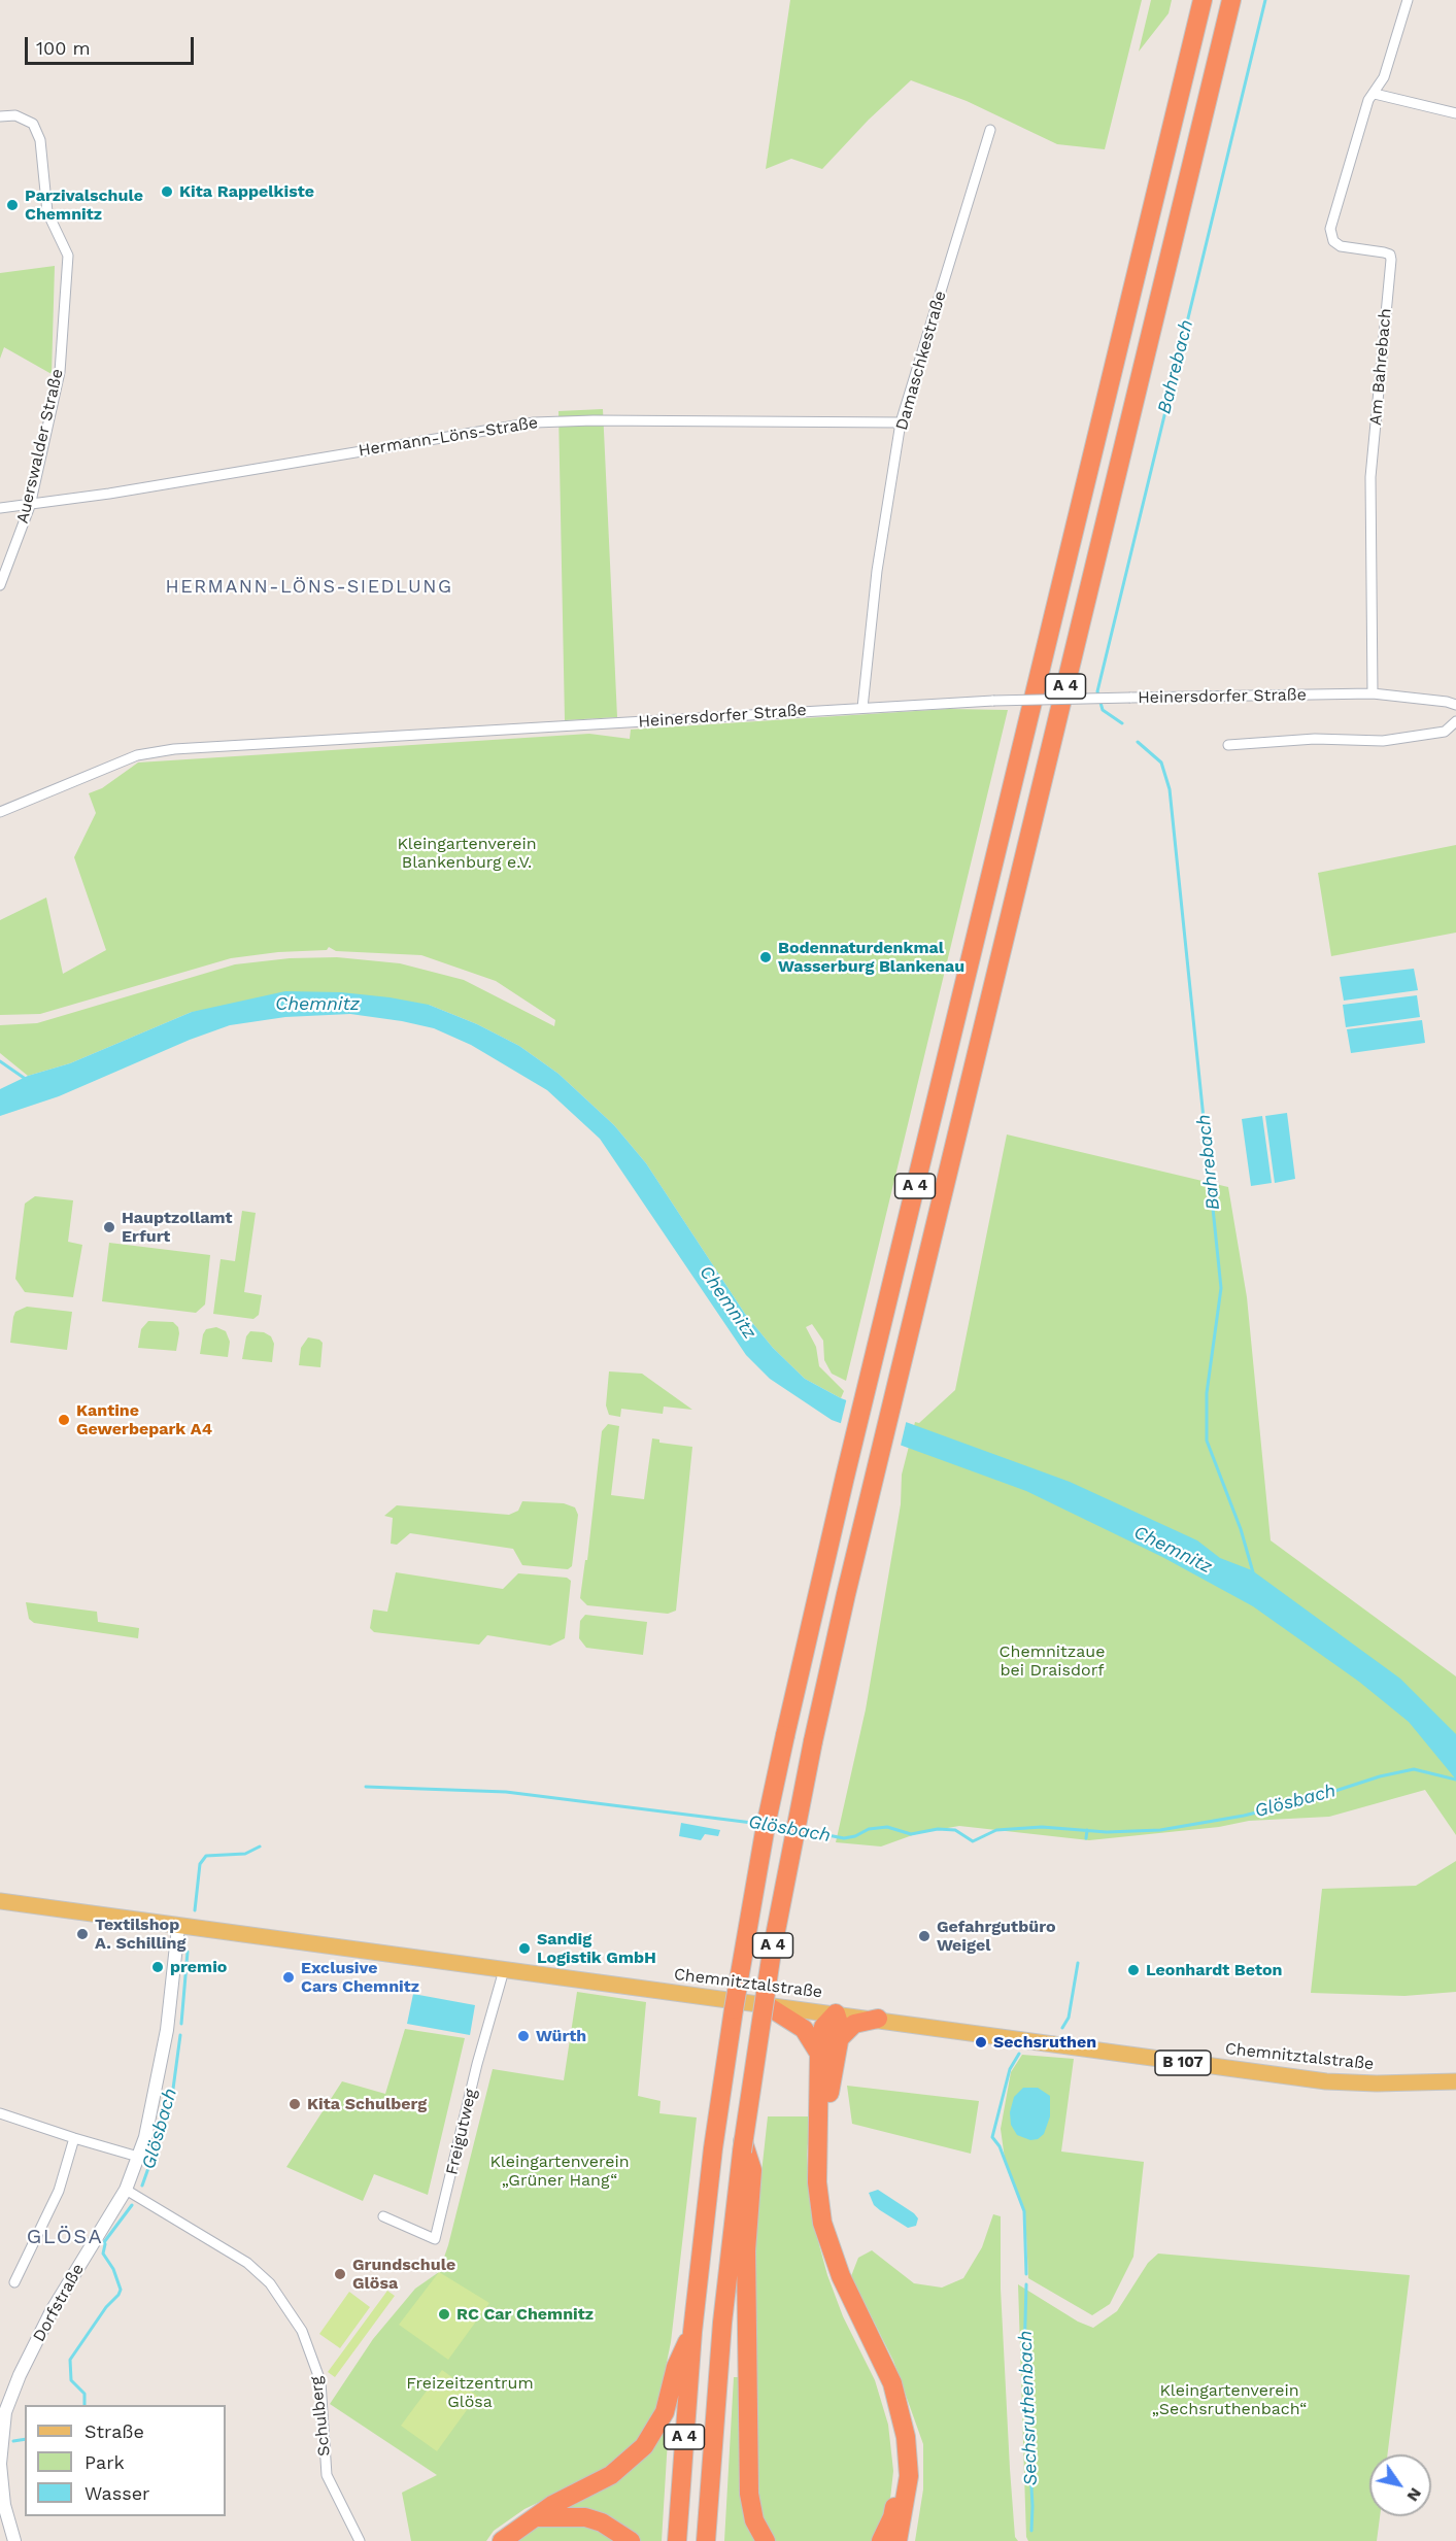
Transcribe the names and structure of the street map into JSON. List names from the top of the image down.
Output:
{
  "streets": {
    "highway": ["A 4"],
    "main road": ["Chemnitztalstraße", "B 107"],
    "street": [
      "Damaschkestraße",
      "Am Bahrebach",
      "Hermann-Löns-Straße",
      "Auerswalder Straße",
      "Heinersdorfer Straße",
      "Freigutweg",
      "Dorfstraße",
      "Schulberg"
    ]
  },
  "crossings": [
    ["Damaschkestraße", "Hermann-Löns-Straße"],
    ["Damaschkestraße", "Heinersdorfer Straße"],
    ["Am Bahrebach", "Heinersdorfer Straße"],
    ["Hermann-Löns-Straße", "Auerswalder Straße"],
    ["Chemnitztalstraße", "Freigutweg"],
    ["Chemnitztalstraße", "Dorfstraße"],
    ["Dorfstraße", "Schulberg"]
  ],
  "districts": ["HERMANN-LÖNS-SIEDLUNG", "GLÖSA"],
  "water": [
    "Bahrebach",
    "Chemnitz",
    "Glösbach",
    "Sechsruthenbach"
  ],
  "parks": [
    "Kleingartenverein Blankenburg e.V.",
    "Chemnitzaue bei Draisdorf",
    "Kleingartenverein „Grüner Hang“",
    "Freizeitzentrum Glösa",
    "Kleingartenverein „Sechsruthenbach“"
  ],
  "places": [
    "Kita Rappelkiste",
    "Parzivalschule Chemnitz",
    "Bodennaturdenkmal Wasserburg Blankenau",
    "Hauptzollamt Erfurt",
    "Kantine Gewerbepark A4",
    "Textilshop A. Schilling",
    "Gefahrgutbüro Weigel",
    "Sandig Logistik GmbH",
    "premio",
    "Leonhardt Beton",
    "Exclusive Cars Chemnitz",
    "Würth",
    "Sechsruthen",
    "Kita Schulberg",
    "Grundschule Glösa",
    "RC Car Chemnitz"
  ],
  "legend": ["Straße", "Park", "Wasser"],
  "scale_bar": "100 m",
  "north": "bottom right"
}
